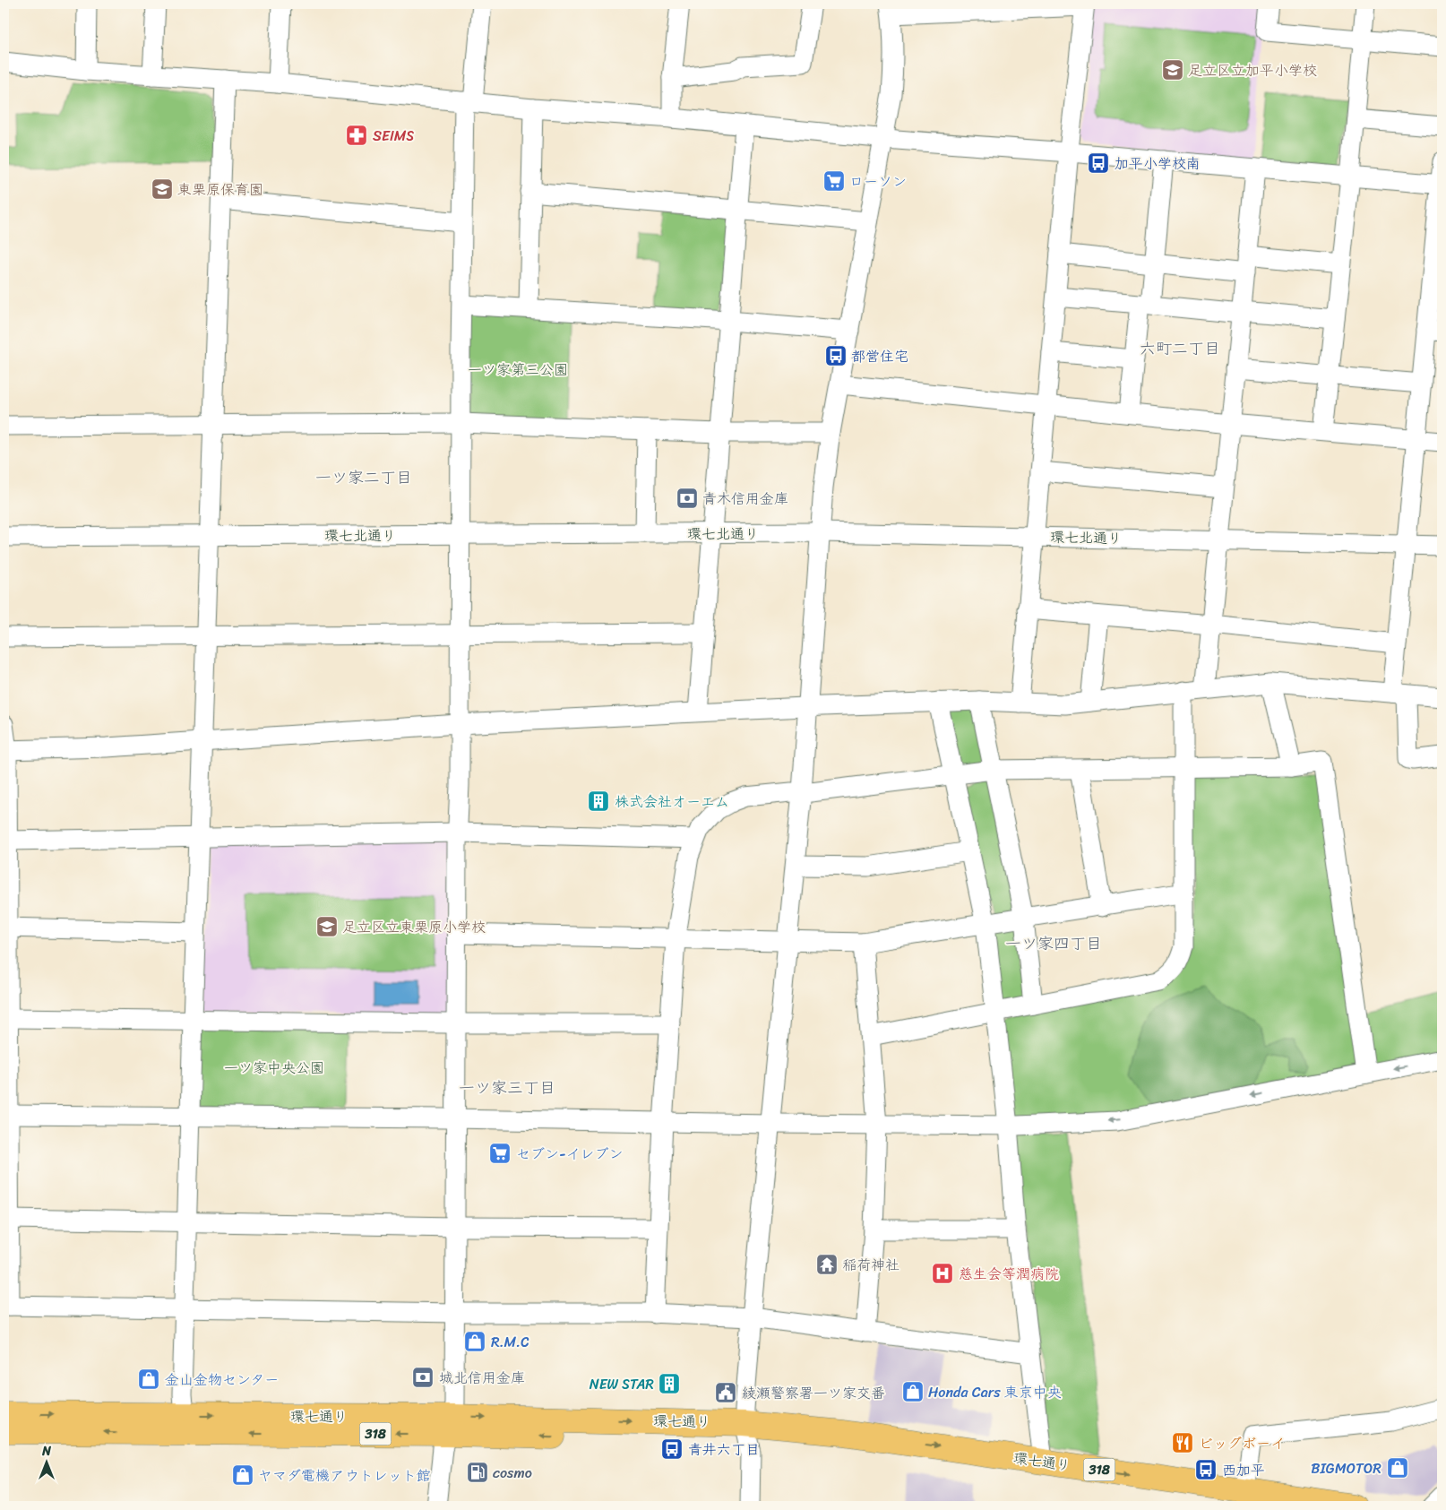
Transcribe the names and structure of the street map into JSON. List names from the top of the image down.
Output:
{
  "streets": {
    "main road": ["環七通り", "318"],
    "street": ["環七北通り"]
  },
  "districts": [
    "六町二丁目",
    "一ツ家二丁目",
    "一ツ家四丁目",
    "一ツ家三丁目"
  ],
  "parks": ["一ツ家第三公園", "一ツ家中央公園"],
  "places": {
    "school or university": ["足立区立加平小学校", "東栗原保育園", "足立区立東栗原小学校"],
    "pharmacy": ["SEIMS"],
    "bus stop": [
      "加平小学校南",
      "都営住宅",
      "青井六丁目",
      "西加平"
    ],
    "supermarket": ["ローソン", "セブン-イレブン"],
    "bank": ["青木信用金庫", "城北信用金庫"],
    "building": ["株式会社オーエム", "NEW STAR"],
    "temple": ["稲荷神社"],
    "hospital": ["慈生会等潤病院"],
    "shop": [
      "R.M.C",
      "金山金物センター",
      "Honda Cars 東京中央",
      "BIGMOTOR",
      "ヤマダ電機アウトレット館"
    ],
    "public building": ["綾瀬警察署一ツ家交番"],
    "restaurant": ["ビッグボーイ"],
    "fuel station": ["cosmo"]
  },
  "north": "top"
}
